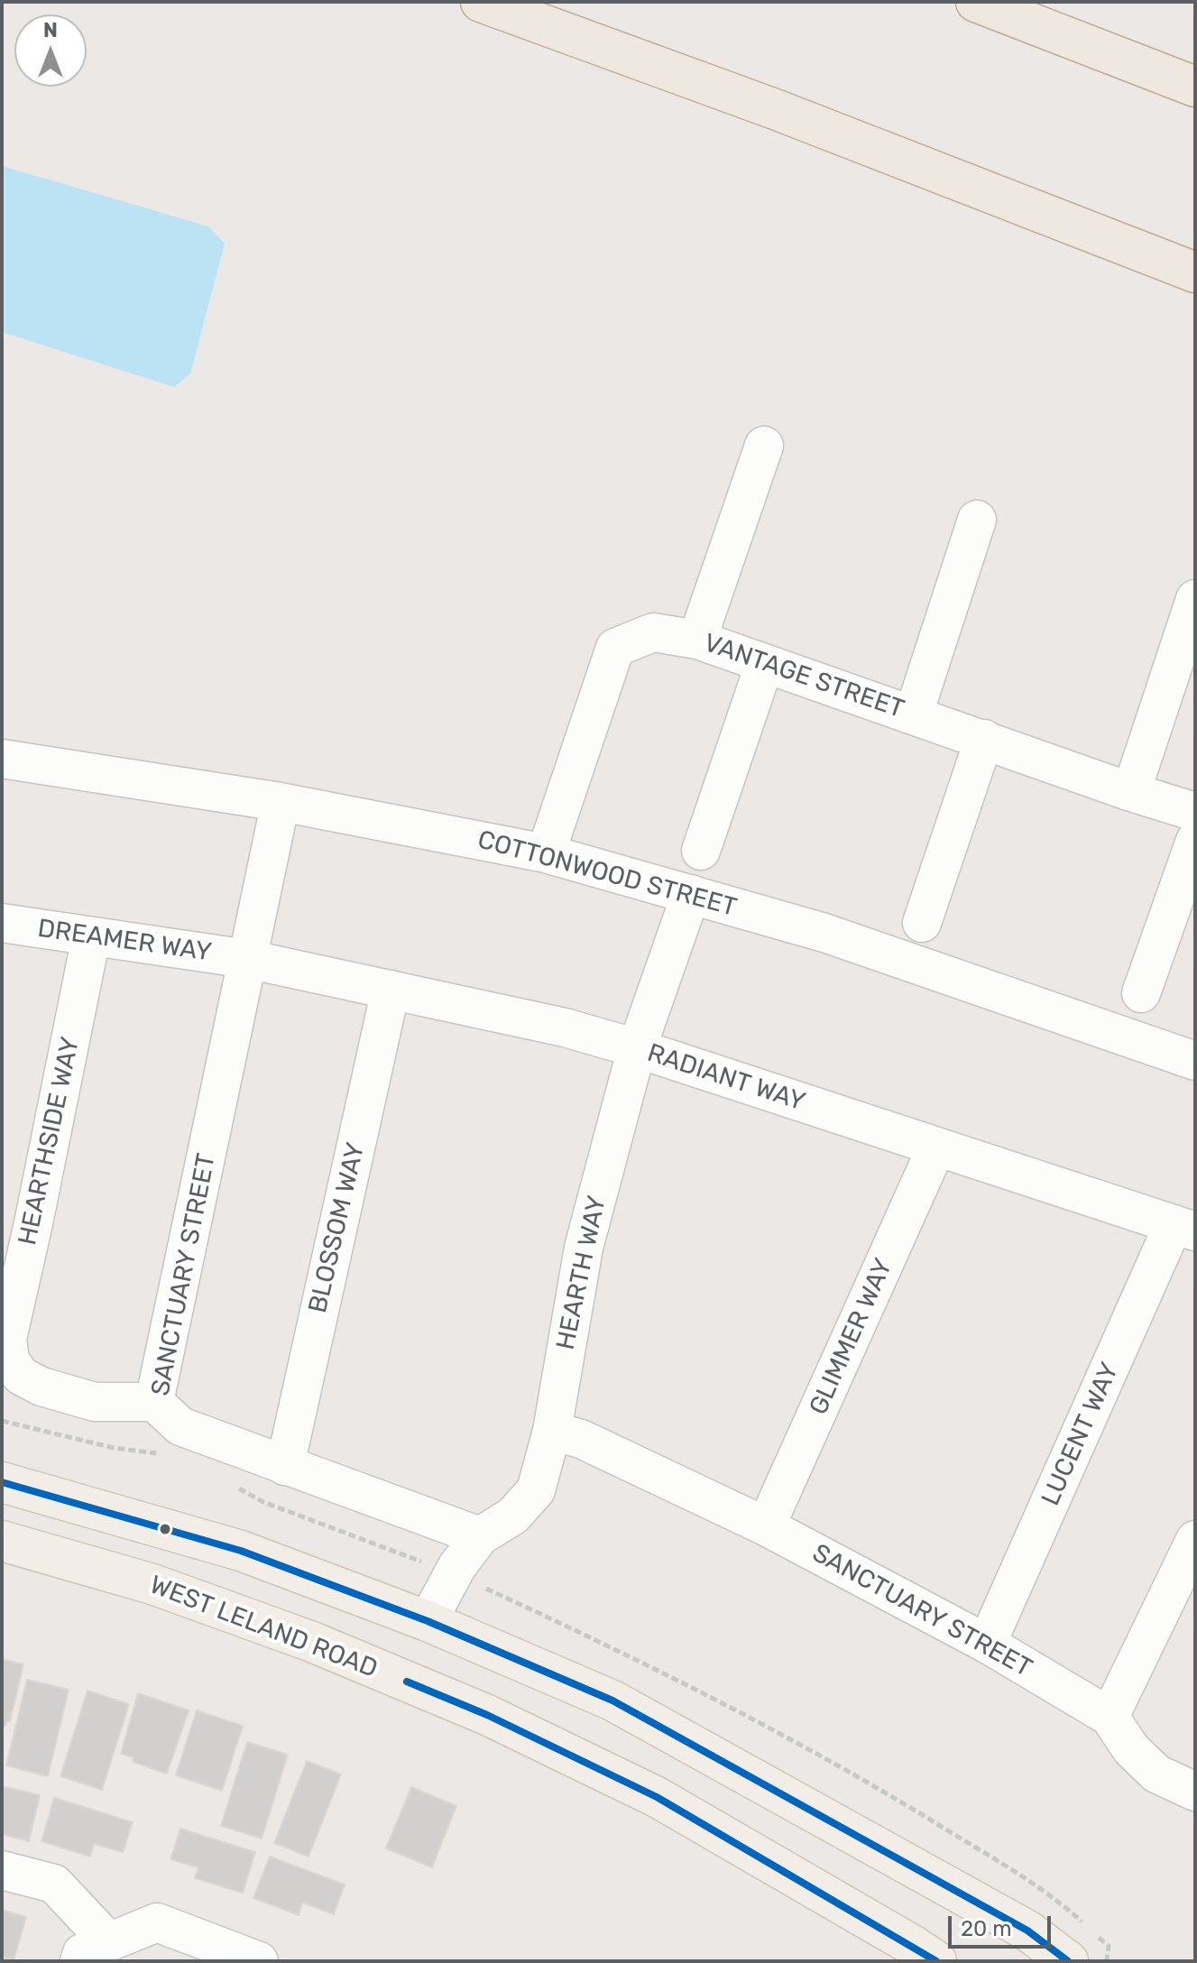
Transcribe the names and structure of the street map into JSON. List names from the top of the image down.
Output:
{
  "streets": {
    "main road": ["WEST LELAND ROAD"],
    "street": [
      "VANTAGE STREET",
      "COTTONWOOD STREET",
      "DREAMER WAY",
      "RADIANT WAY",
      "HEARTHSIDE WAY",
      "BLOSSOM WAY",
      "HEARTH WAY",
      "SANCTUARY STREET",
      "GLIMMER WAY",
      "LUCENT WAY"
    ]
  },
  "crossings": [
    ["VANTAGE STREET", "COTTONWOOD STREET"],
    ["COTTONWOOD STREET", "HEARTH WAY"],
    ["COTTONWOOD STREET", "SANCTUARY STREET"],
    ["DREAMER WAY", "RADIANT WAY"],
    ["DREAMER WAY", "HEARTHSIDE WAY"],
    ["DREAMER WAY", "SANCTUARY STREET"],
    ["RADIANT WAY", "BLOSSOM WAY"],
    ["RADIANT WAY", "HEARTH WAY"],
    ["RADIANT WAY", "SANCTUARY STREET"],
    ["RADIANT WAY", "GLIMMER WAY"],
    ["RADIANT WAY", "LUCENT WAY"],
    ["HEARTHSIDE WAY", "SANCTUARY STREET"],
    ["BLOSSOM WAY", "SANCTUARY STREET"],
    ["HEARTH WAY", "SANCTUARY STREET"],
    ["SANCTUARY STREET", "GLIMMER WAY"],
    ["SANCTUARY STREET", "LUCENT WAY"]
  ],
  "scale_bar": "20 m",
  "north": "top"
}
